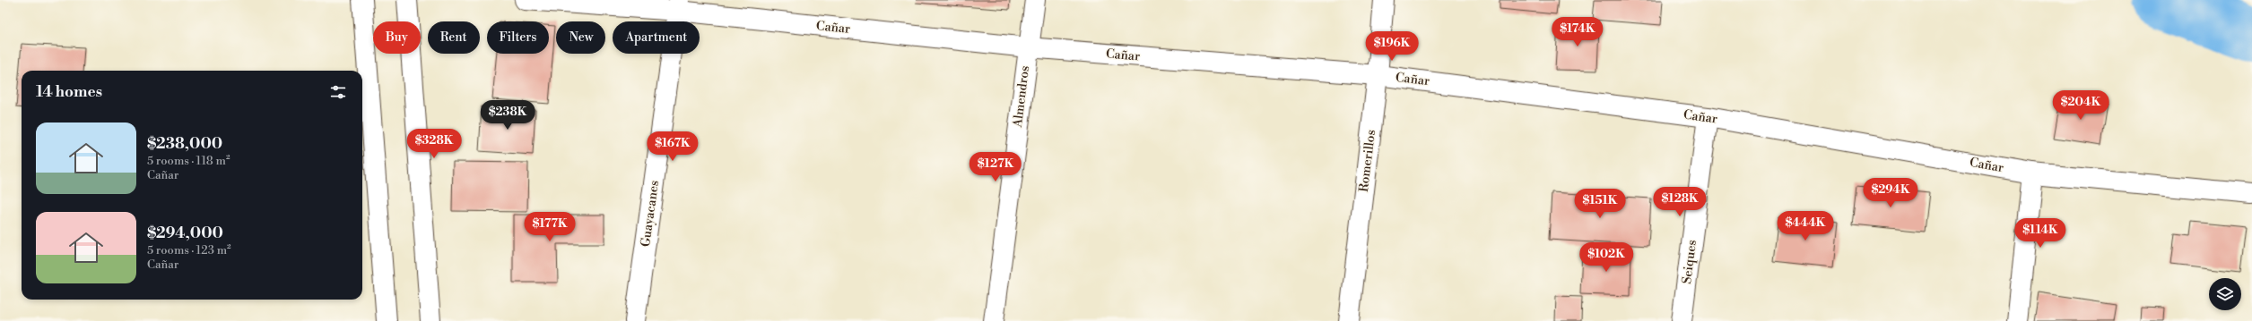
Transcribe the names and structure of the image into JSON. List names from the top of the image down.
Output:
{
  "streets": {
    "street": [
      "Cañar",
      "Almendros",
      "Romerillos",
      "Guayacanes",
      "Seiques"
    ]
  },
  "crossings": [
    ["Cañar", "Almendros"],
    ["Cañar", "Romerillos"],
    ["Cañar", "Guayacanes"],
    ["Cañar", "Seiques"]
  ],
  "page": {
    "price": [
      "$174K",
      "$196K",
      "$204K",
      "$238K",
      "$328K",
      "$167K",
      "$127K",
      "$294K",
      "$128K",
      "$151K",
      "$444K",
      "$177K",
      "$114K",
      "$102K"
    ],
    "chip": [
      "Buy",
      "Rent",
      "Filters",
      "New",
      "Apartment"
    ],
    "heading": "14 homes",
    "list": [
      {
        "name": "$238,000",
        "note": "5 rooms · 118 m² · Cañar"
      },
      {
        "name": "$294,000",
        "note": "5 rooms · 123 m² · Cañar"
      }
    ]
  }
}
